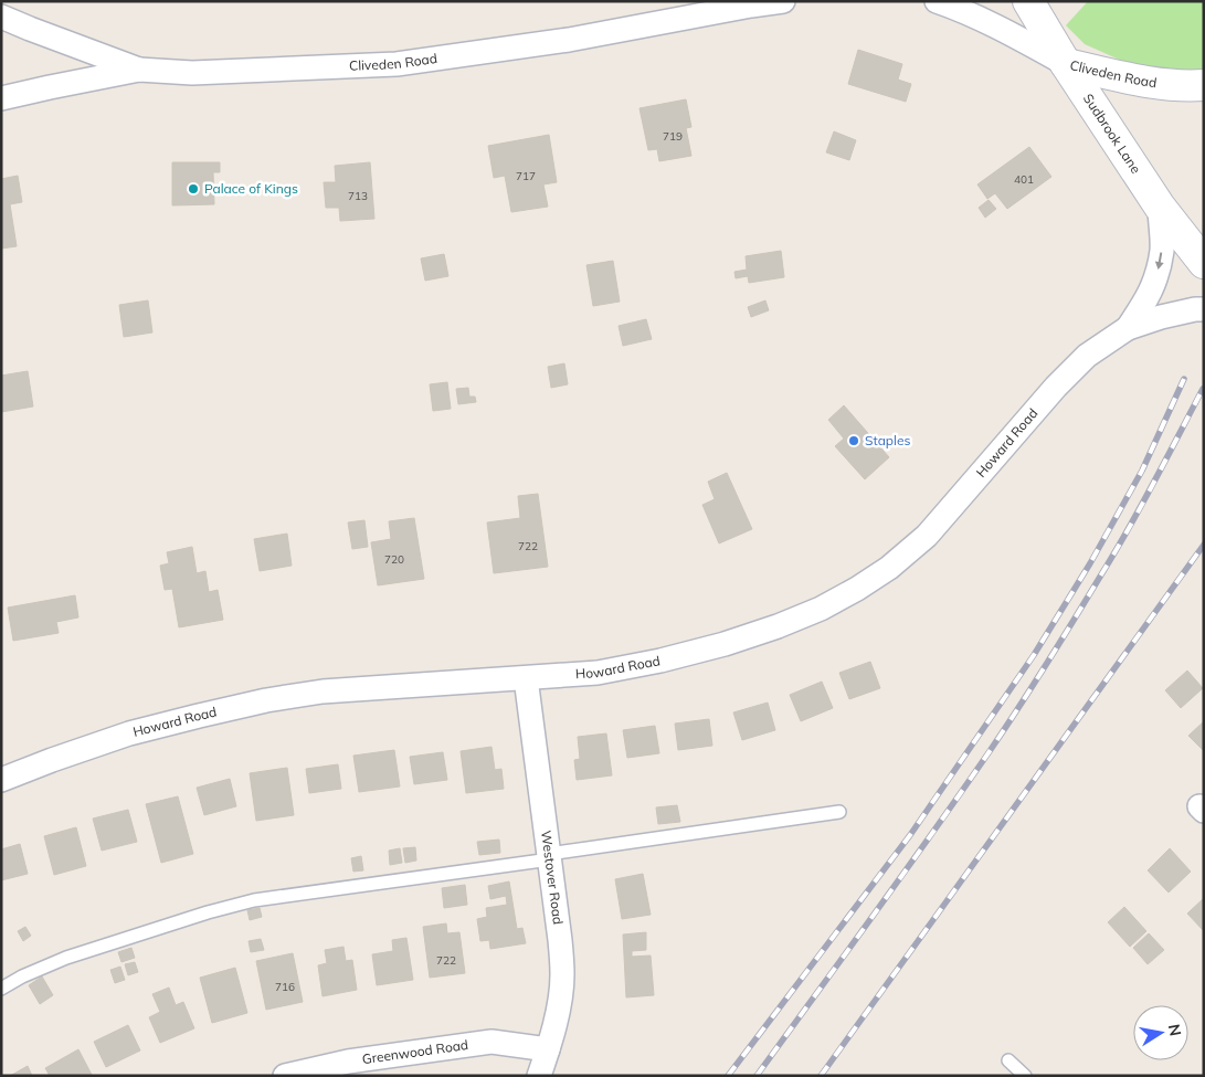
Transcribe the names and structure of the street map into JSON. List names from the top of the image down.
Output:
{
  "streets": {
    "street": [
      "Cliveden Road",
      "Sudbrook Lane",
      "Howard Road",
      "Westover Road",
      "Greenwood Road"
    ]
  },
  "crossings": [
    ["Cliveden Road", "Sudbrook Lane"],
    ["Sudbrook Lane", "Howard Road"],
    ["Howard Road", "Westover Road"],
    ["Westover Road", "Greenwood Road"]
  ],
  "places": ["Palace of Kings", "Staples"],
  "house_numbers": [
    "719",
    "717",
    "401",
    "713",
    "722",
    "720",
    "722",
    "716"
  ],
  "north": "right"
}
